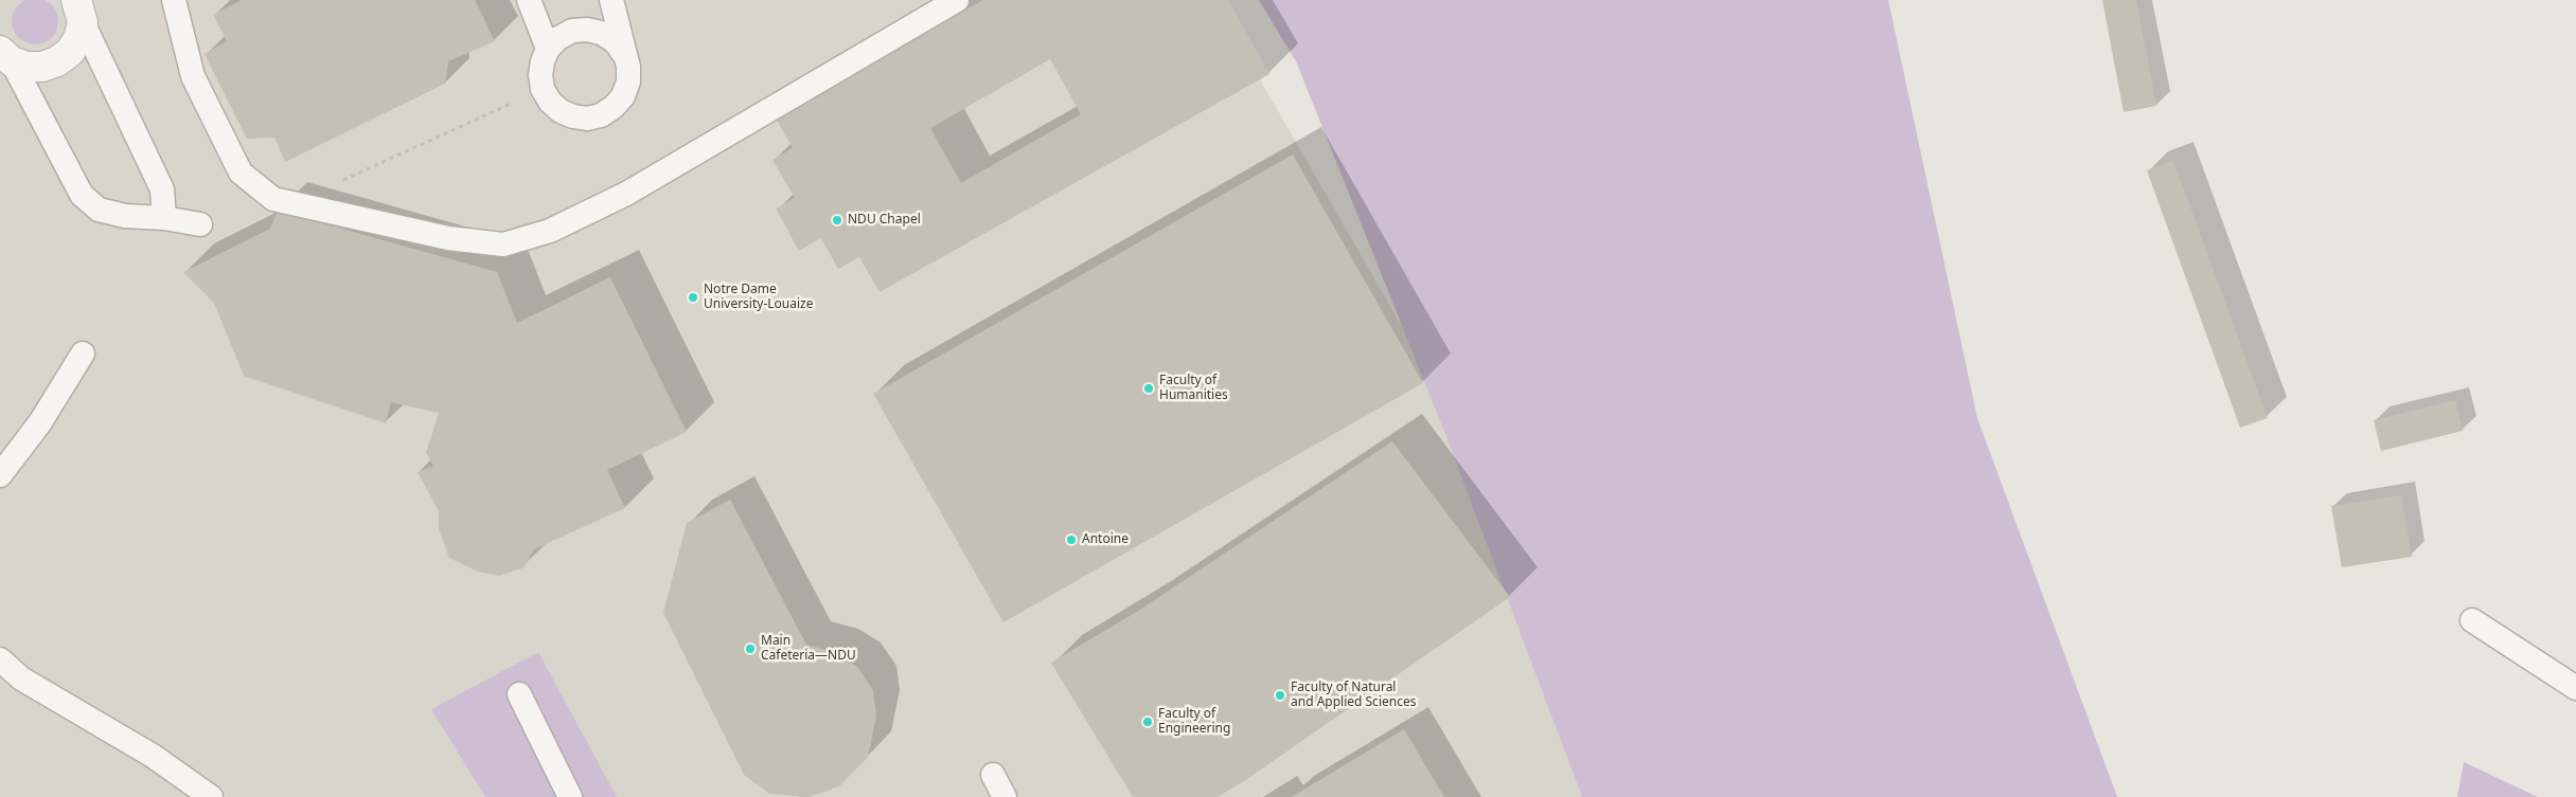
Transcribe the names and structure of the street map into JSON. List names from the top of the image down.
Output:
{
  "places": [
    "NDU Chapel",
    "Notre Dame University-Louaize",
    "Faculty of Humanities",
    "Antoine",
    "Main Cafeteria—NDU",
    "Faculty of Natural and Applied Sciences",
    "Faculty of Engineering"
  ]
}
